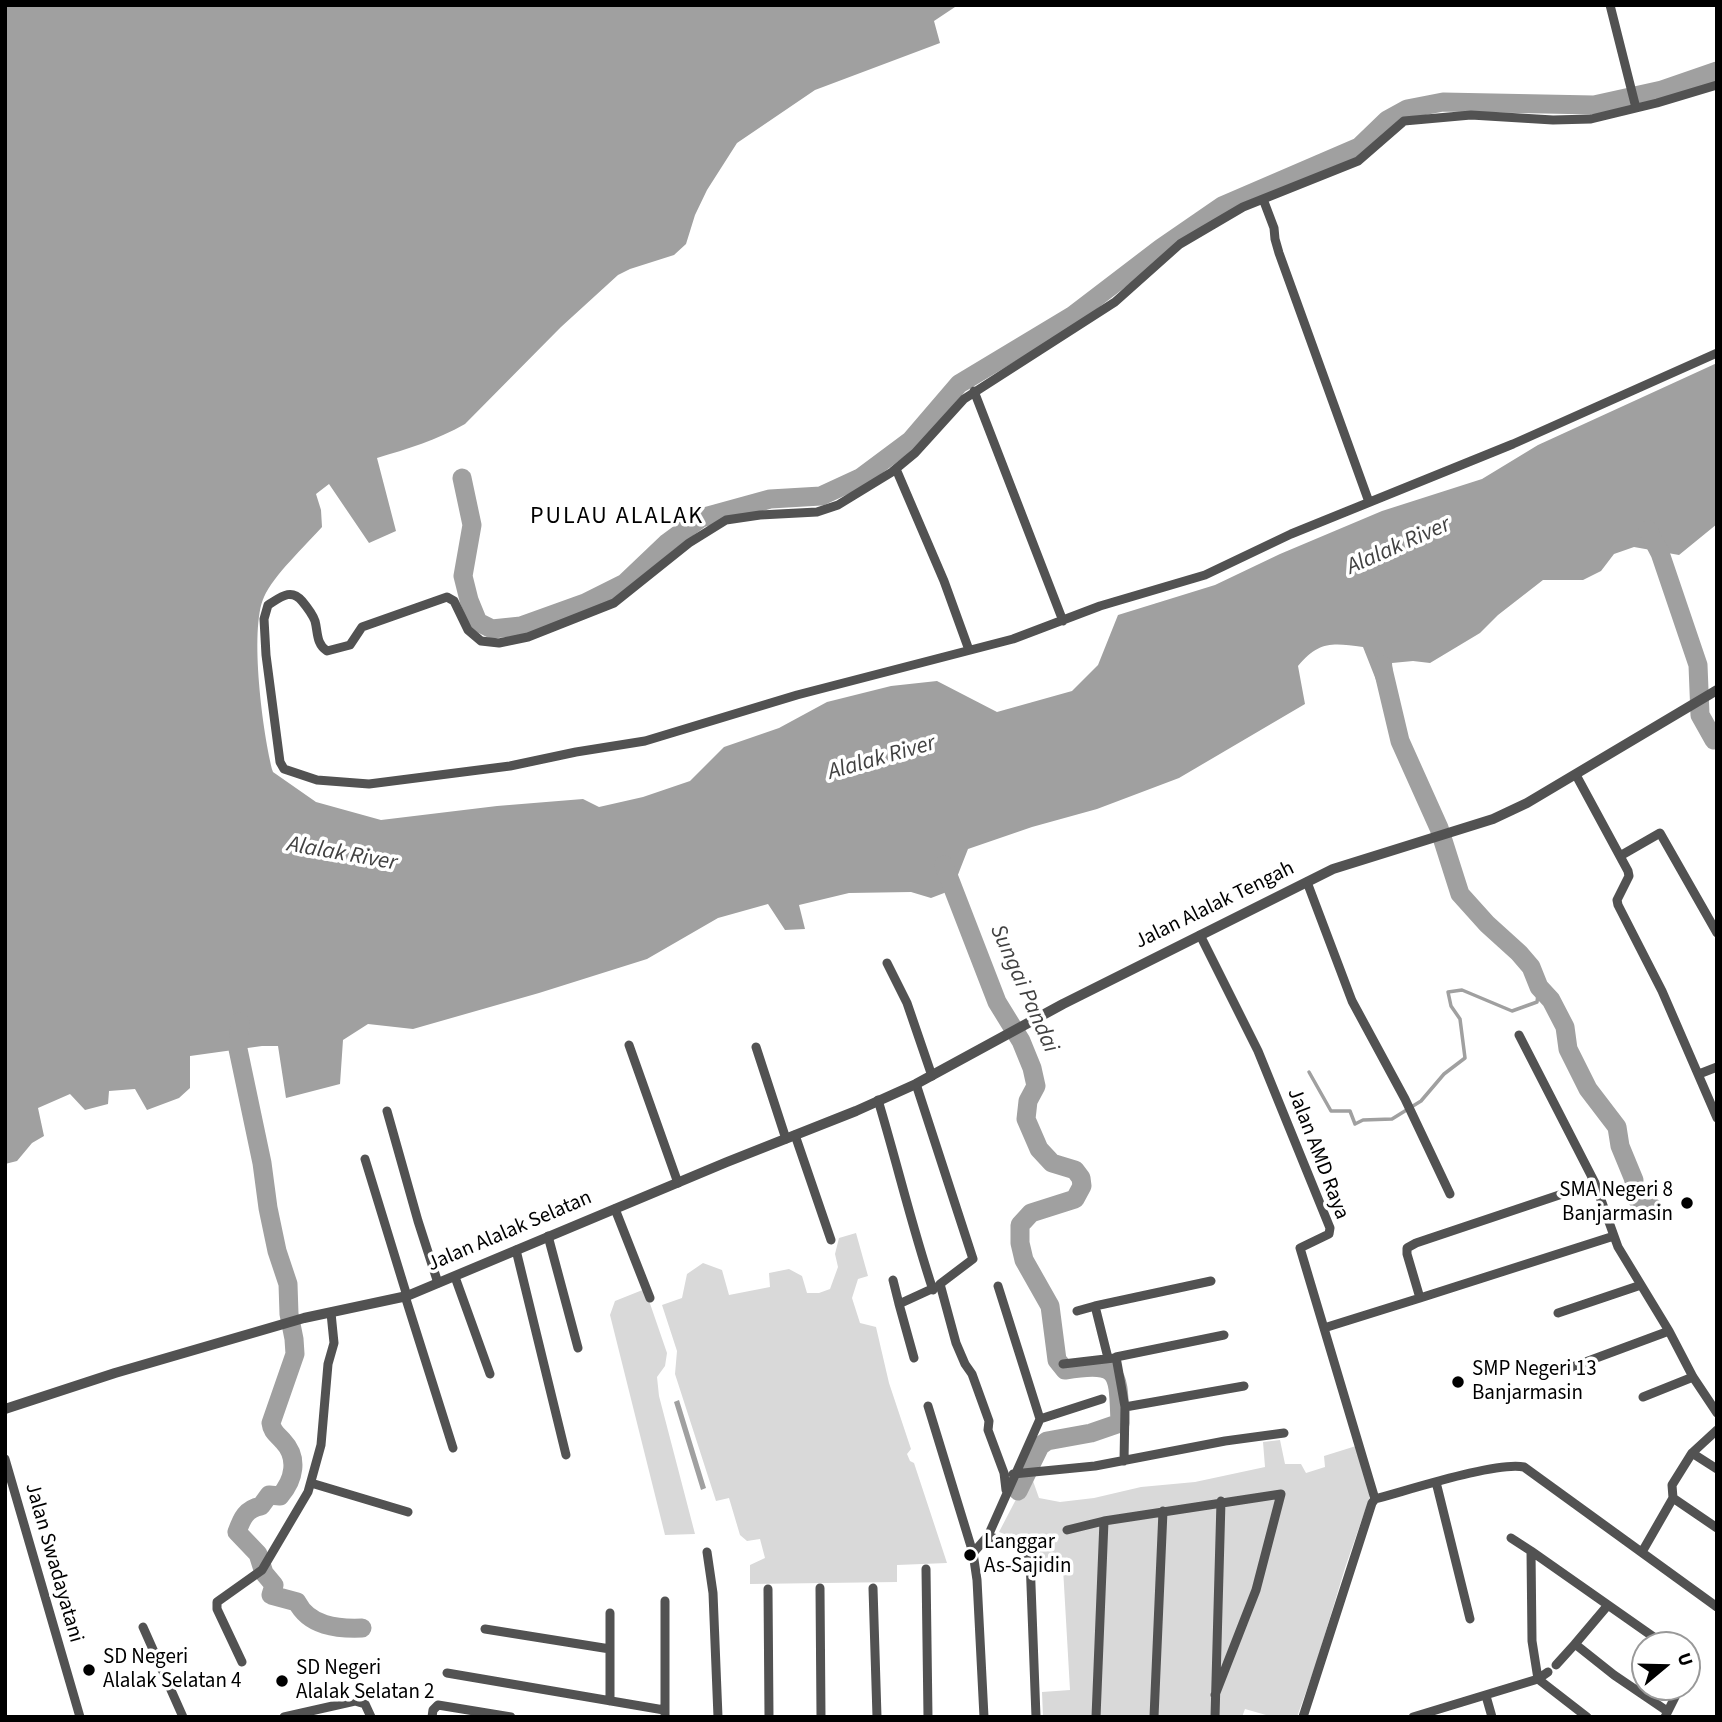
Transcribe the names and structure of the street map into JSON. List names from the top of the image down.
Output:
{
  "streets": {
    "street": [
      "Jalan Alalak Tengah",
      "Jalan AMD Raya",
      "Jalan Alalak Selatan",
      "Jalan Swadayatani"
    ]
  },
  "crossings": [
    ["Jalan Alalak Tengah", "Jalan AMD Raya"],
    ["Jalan Alalak Tengah", "Jalan Alalak Selatan"]
  ],
  "districts": ["PULAU ALALAK"],
  "water": ["Alalak River", "Sungai Pandai"],
  "places": [
    "SMA Negeri 8 Banjarmasin",
    "SMP Negeri 13 Banjarmasin",
    "Langgar As-Sajidin",
    "SD Negeri Alalak Selatan 4",
    "SD Negeri Alalak Selatan 2"
  ],
  "north": "right"
}
